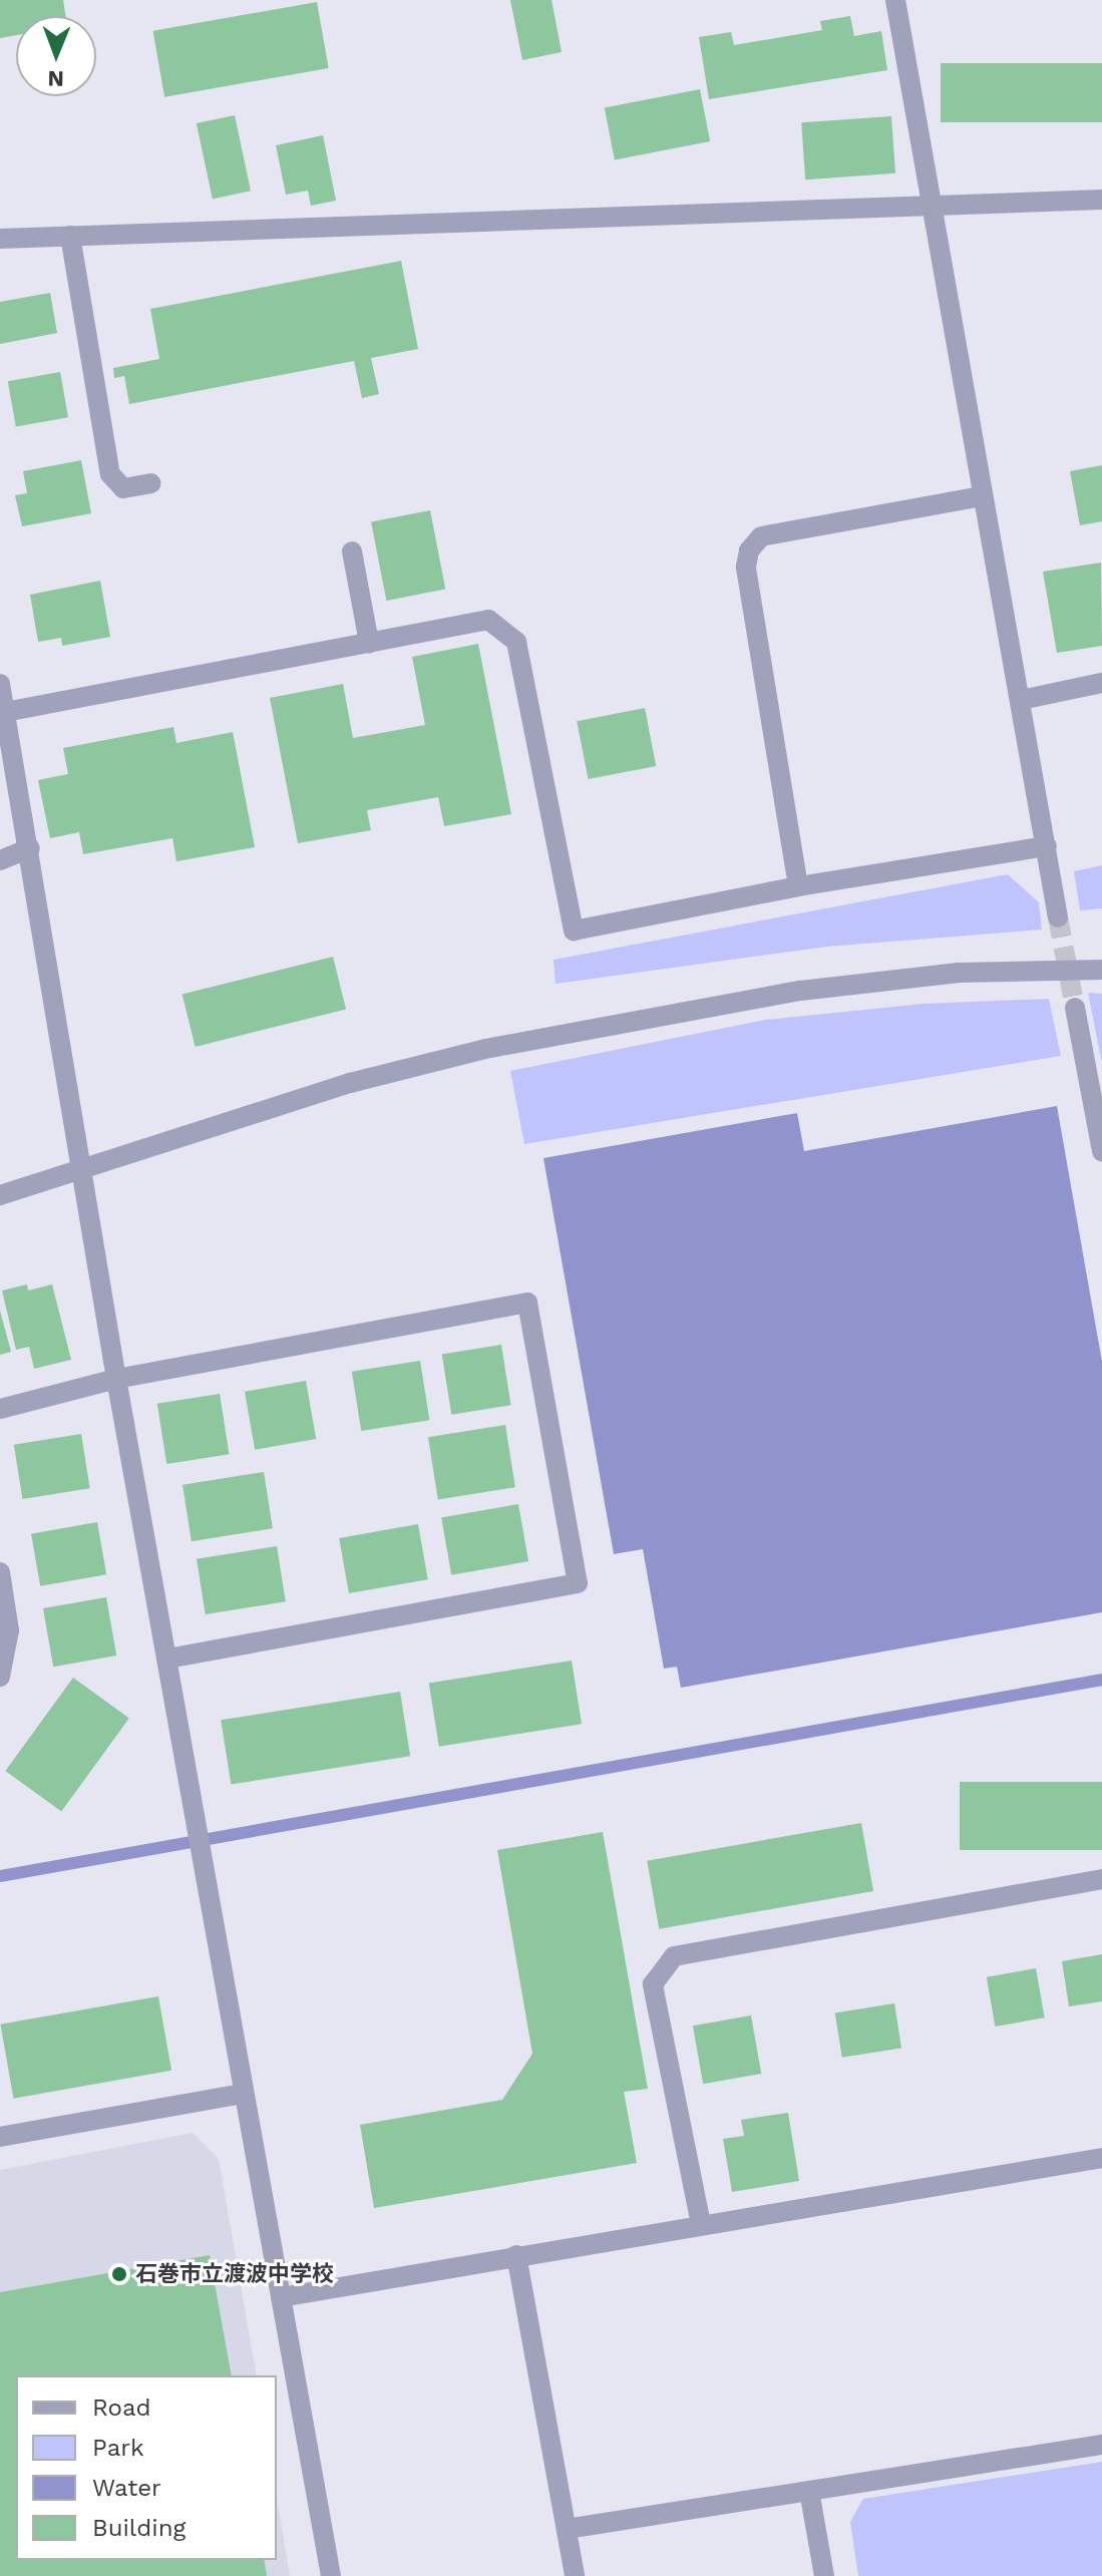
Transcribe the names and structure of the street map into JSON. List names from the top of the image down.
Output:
{
  "places": ["石巻市立渡波中学校"],
  "legend": [
    "Road",
    "Park",
    "Water",
    "Building"
  ],
  "north": "bottom"
}
